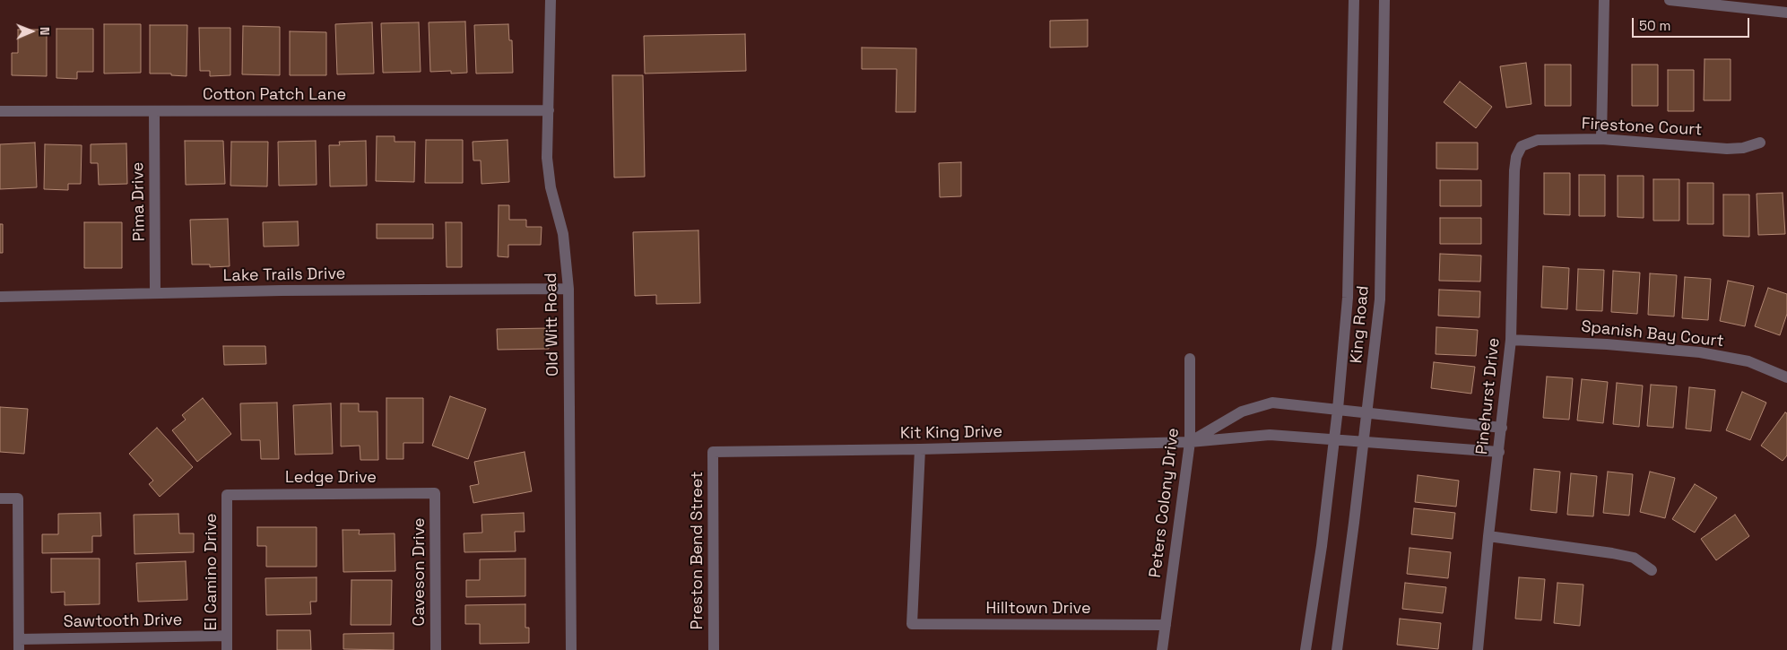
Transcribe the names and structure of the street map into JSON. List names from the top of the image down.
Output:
{
  "streets": {
    "street": [
      "Cotton Patch Lane",
      "Firestone Court",
      "Pima Drive",
      "Lake Trails Drive",
      "Old Witt Road",
      "King Road",
      "Spanish Bay Court",
      "Pinehurst Drive",
      "Kit King Drive",
      "Ledge Drive",
      "Peters Colony Drive",
      "Preston Bend Street",
      "El Camino Drive",
      "Caveson Drive",
      "Hilltown Drive",
      "Sawtooth Drive"
    ]
  },
  "crossings": [
    ["Cotton Patch Lane", "Pima Drive"],
    ["Cotton Patch Lane", "Old Witt Road"],
    ["Firestone Court", "Pinehurst Drive"],
    ["Pima Drive", "Lake Trails Drive"],
    ["Lake Trails Drive", "Old Witt Road"],
    ["King Road", "Kit King Drive"],
    ["Spanish Bay Court", "Pinehurst Drive"],
    ["Pinehurst Drive", "Kit King Drive"],
    ["Kit King Drive", "Peters Colony Drive"],
    ["Kit King Drive", "Preston Bend Street"],
    ["Kit King Drive", "Hilltown Drive"],
    ["Ledge Drive", "El Camino Drive"],
    ["Ledge Drive", "Caveson Drive"],
    ["Peters Colony Drive", "Hilltown Drive"],
    ["El Camino Drive", "Sawtooth Drive"]
  ],
  "scale_bar": "50 m",
  "north": "right"
}
